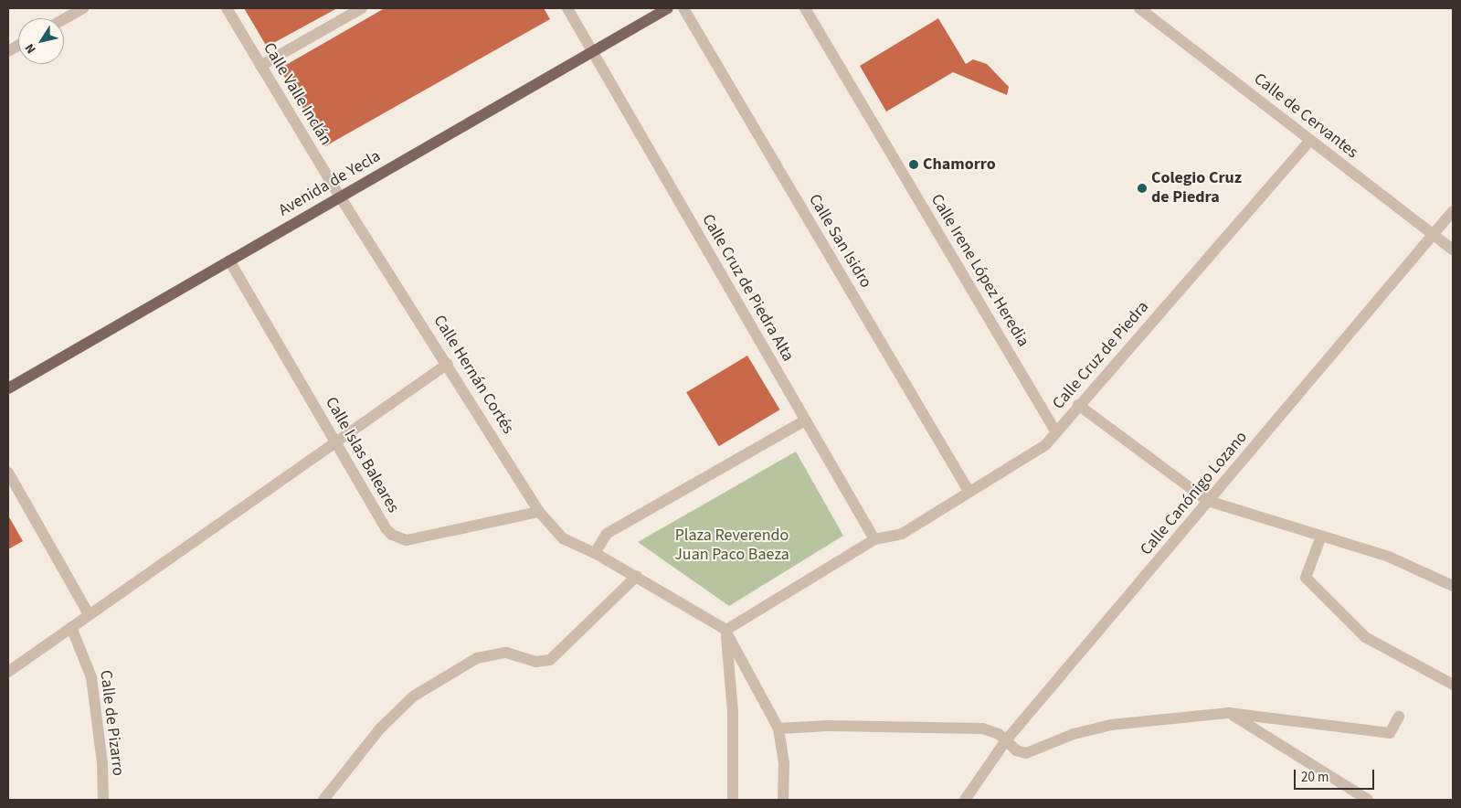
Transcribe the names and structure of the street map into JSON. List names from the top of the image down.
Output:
{
  "streets": {
    "main road": ["Avenida de Yecla"],
    "street": [
      "Calle Valle Inclán",
      "Calle de Cervantes",
      "Calle San Isidro",
      "Calle Irene López Heredia",
      "Calle Cruz de Piedra Alta",
      "Calle Cruz de Piedra",
      "Calle Hernán Cortés",
      "Calle Islas Baleares",
      "Calle Canónigo Lozano",
      "Calle de Pizarro"
    ]
  },
  "crossings": [
    ["Calle Valle Inclán", "Avenida de Yecla"],
    ["Calle Valle Inclán", "Calle Hernán Cortés"],
    ["Calle de Cervantes", "Calle Cruz de Piedra"],
    ["Calle de Cervantes", "Calle Canónigo Lozano"],
    ["Avenida de Yecla", "Calle Cruz de Piedra Alta"],
    ["Avenida de Yecla", "Calle Hernán Cortés"],
    ["Avenida de Yecla", "Calle Islas Baleares"],
    ["Calle San Isidro", "Calle Cruz de Piedra"],
    ["Calle Irene López Heredia", "Calle Cruz de Piedra"],
    ["Calle Cruz de Piedra Alta", "Calle Cruz de Piedra"],
    ["Calle Hernán Cortés", "Calle Islas Baleares"]
  ],
  "parks": ["Plaza Reverendo Juan Paco Baeza"],
  "places": ["Chamorro", "Colegio Cruz de Piedra"],
  "scale_bar": "20 m",
  "north": "bottom left"
}
